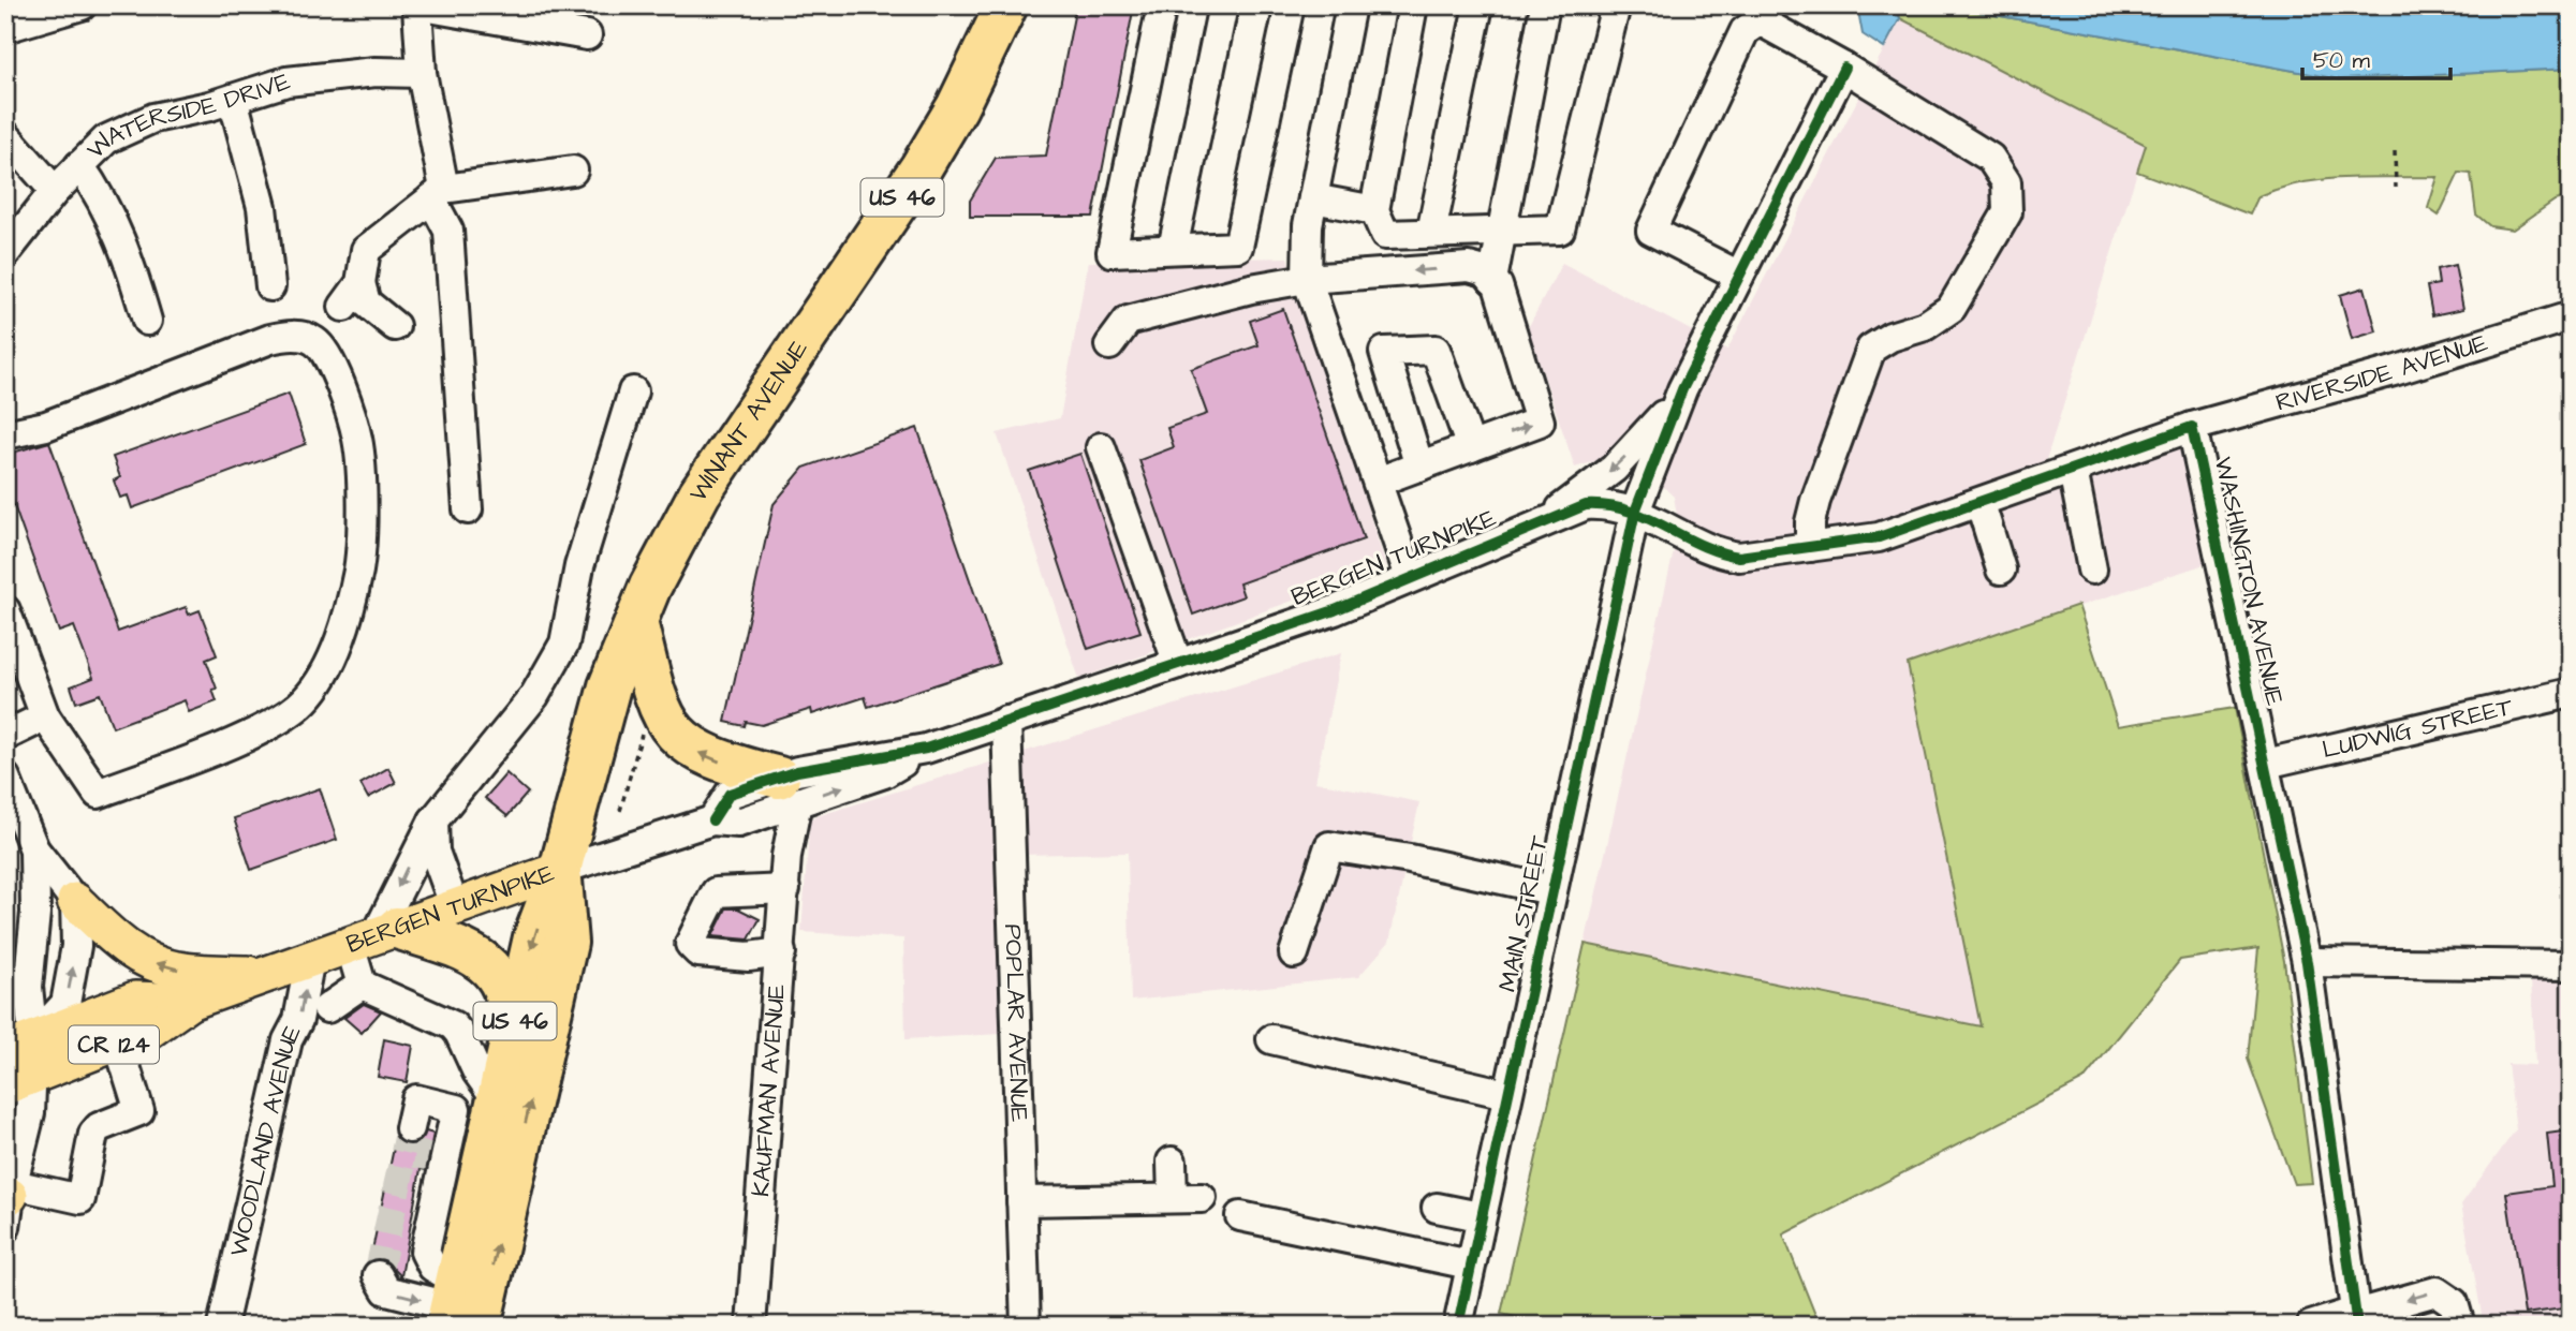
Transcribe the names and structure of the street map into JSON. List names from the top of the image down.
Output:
{
  "streets": {
    "highway": ["US 46", "WINANT AVENUE"],
    "main road": ["BERGEN TURNPIKE", "CR 124"],
    "street": [
      "WATERSIDE DRIVE",
      "RIVERSIDE AVENUE",
      "WASHINGTON AVENUE",
      "LUDWIG STREET",
      "MAIN STREET",
      "POPLAR AVENUE",
      "KAUFMAN AVENUE",
      "WOODLAND AVENUE"
    ]
  },
  "crossings": [
    ["US 46", "WINANT AVENUE"],
    ["US 46", "BERGEN TURNPIKE"],
    ["RIVERSIDE AVENUE", "WASHINGTON AVENUE"],
    ["WINANT AVENUE", "BERGEN TURNPIKE"],
    ["BERGEN TURNPIKE", "MAIN STREET"],
    ["BERGEN TURNPIKE", "POPLAR AVENUE"],
    ["BERGEN TURNPIKE", "KAUFMAN AVENUE"],
    ["BERGEN TURNPIKE", "WOODLAND AVENUE"],
    ["WASHINGTON AVENUE", "LUDWIG STREET"]
  ],
  "scale_bar": "50 m"
}
